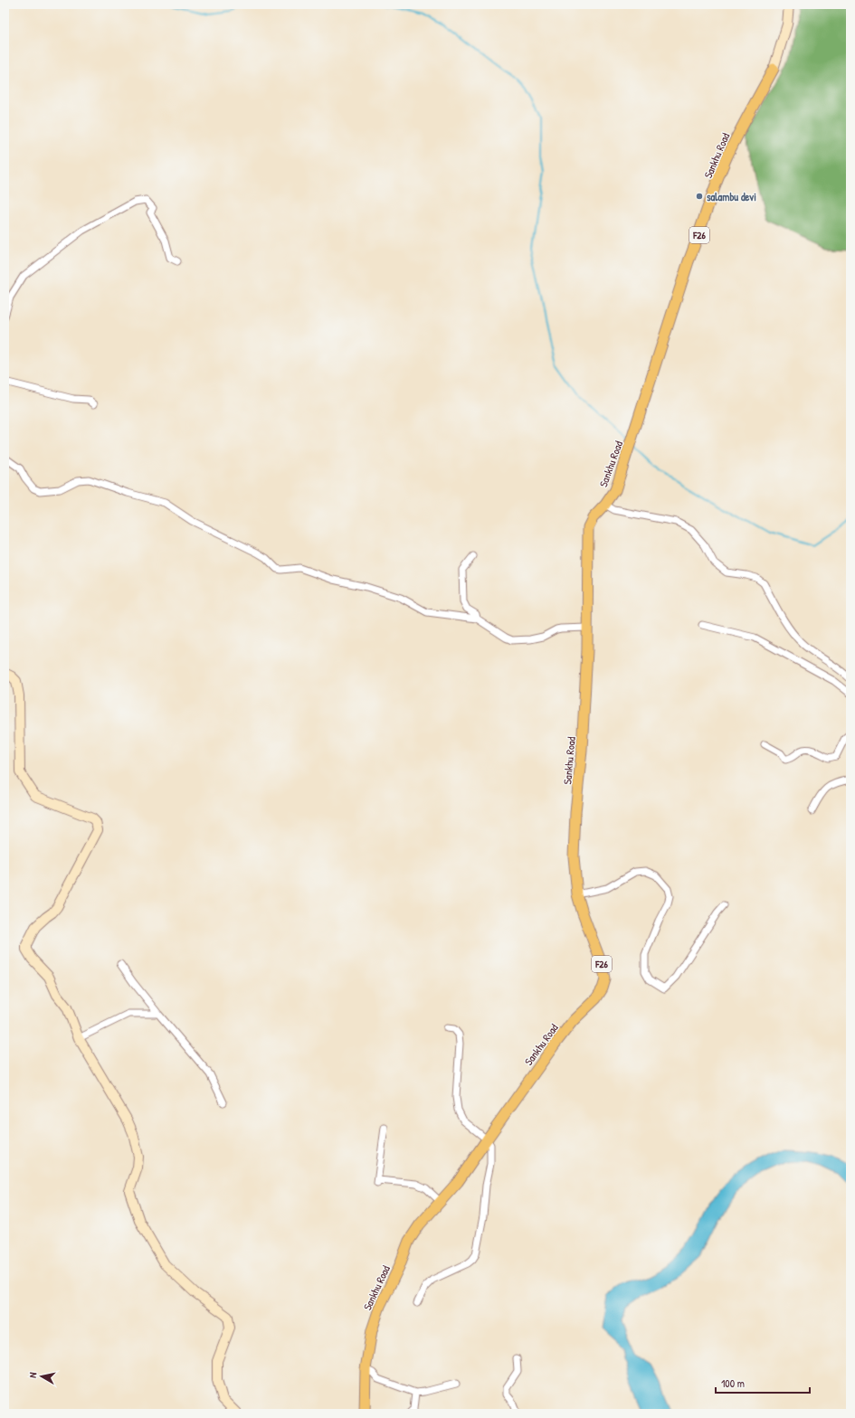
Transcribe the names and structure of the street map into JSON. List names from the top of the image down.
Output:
{
  "streets": {
    "main road": ["Sankhu Road", "F26"]
  },
  "crossings": [
    ["Sankhu Road", "F26"]
  ],
  "places": ["salambu devi"],
  "scale_bar": "100 m",
  "north": "left"
}
